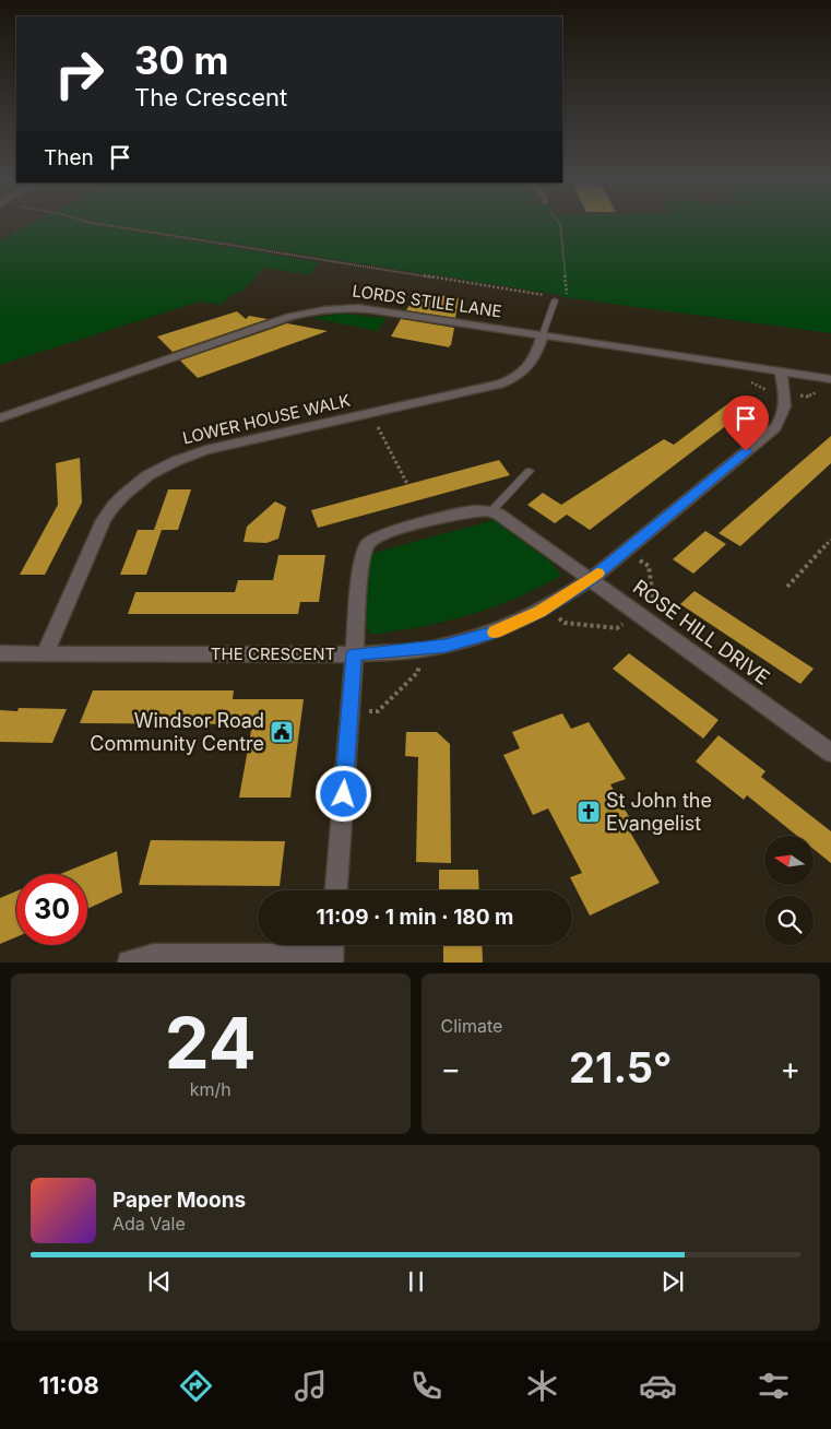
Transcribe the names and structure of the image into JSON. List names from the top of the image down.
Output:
{
  "streets": {
    "street": [
      "LORDS STILE LANE",
      "LOWER HOUSE WALK",
      "ROSE HILL DRIVE",
      "THE CRESCENT"
    ]
  },
  "crossings": [
    ["LORDS STILE LANE", "LOWER HOUSE WALK"],
    ["LORDS STILE LANE", "THE CRESCENT"],
    ["LOWER HOUSE WALK", "THE CRESCENT"],
    ["ROSE HILL DRIVE", "THE CRESCENT"]
  ],
  "places": {
    "public building": ["Windsor Road Community Centre"],
    "church": ["St John the Evangelist"]
  },
  "north": "left",
  "page": {
    "turn": ["30 m", "The Crescent"],
    "then": "Then",
    "limit": "30",
    "trip": "11:09 · 1 min · 180 m",
    "tile": [
      ["24", "km/h"],
      "Climate"
    ],
    "heat": ["−", "21.5°", "+"],
    "song": ["Paper Moons", "Ada Vale"],
    "tabs": "11:08"
  }
}
